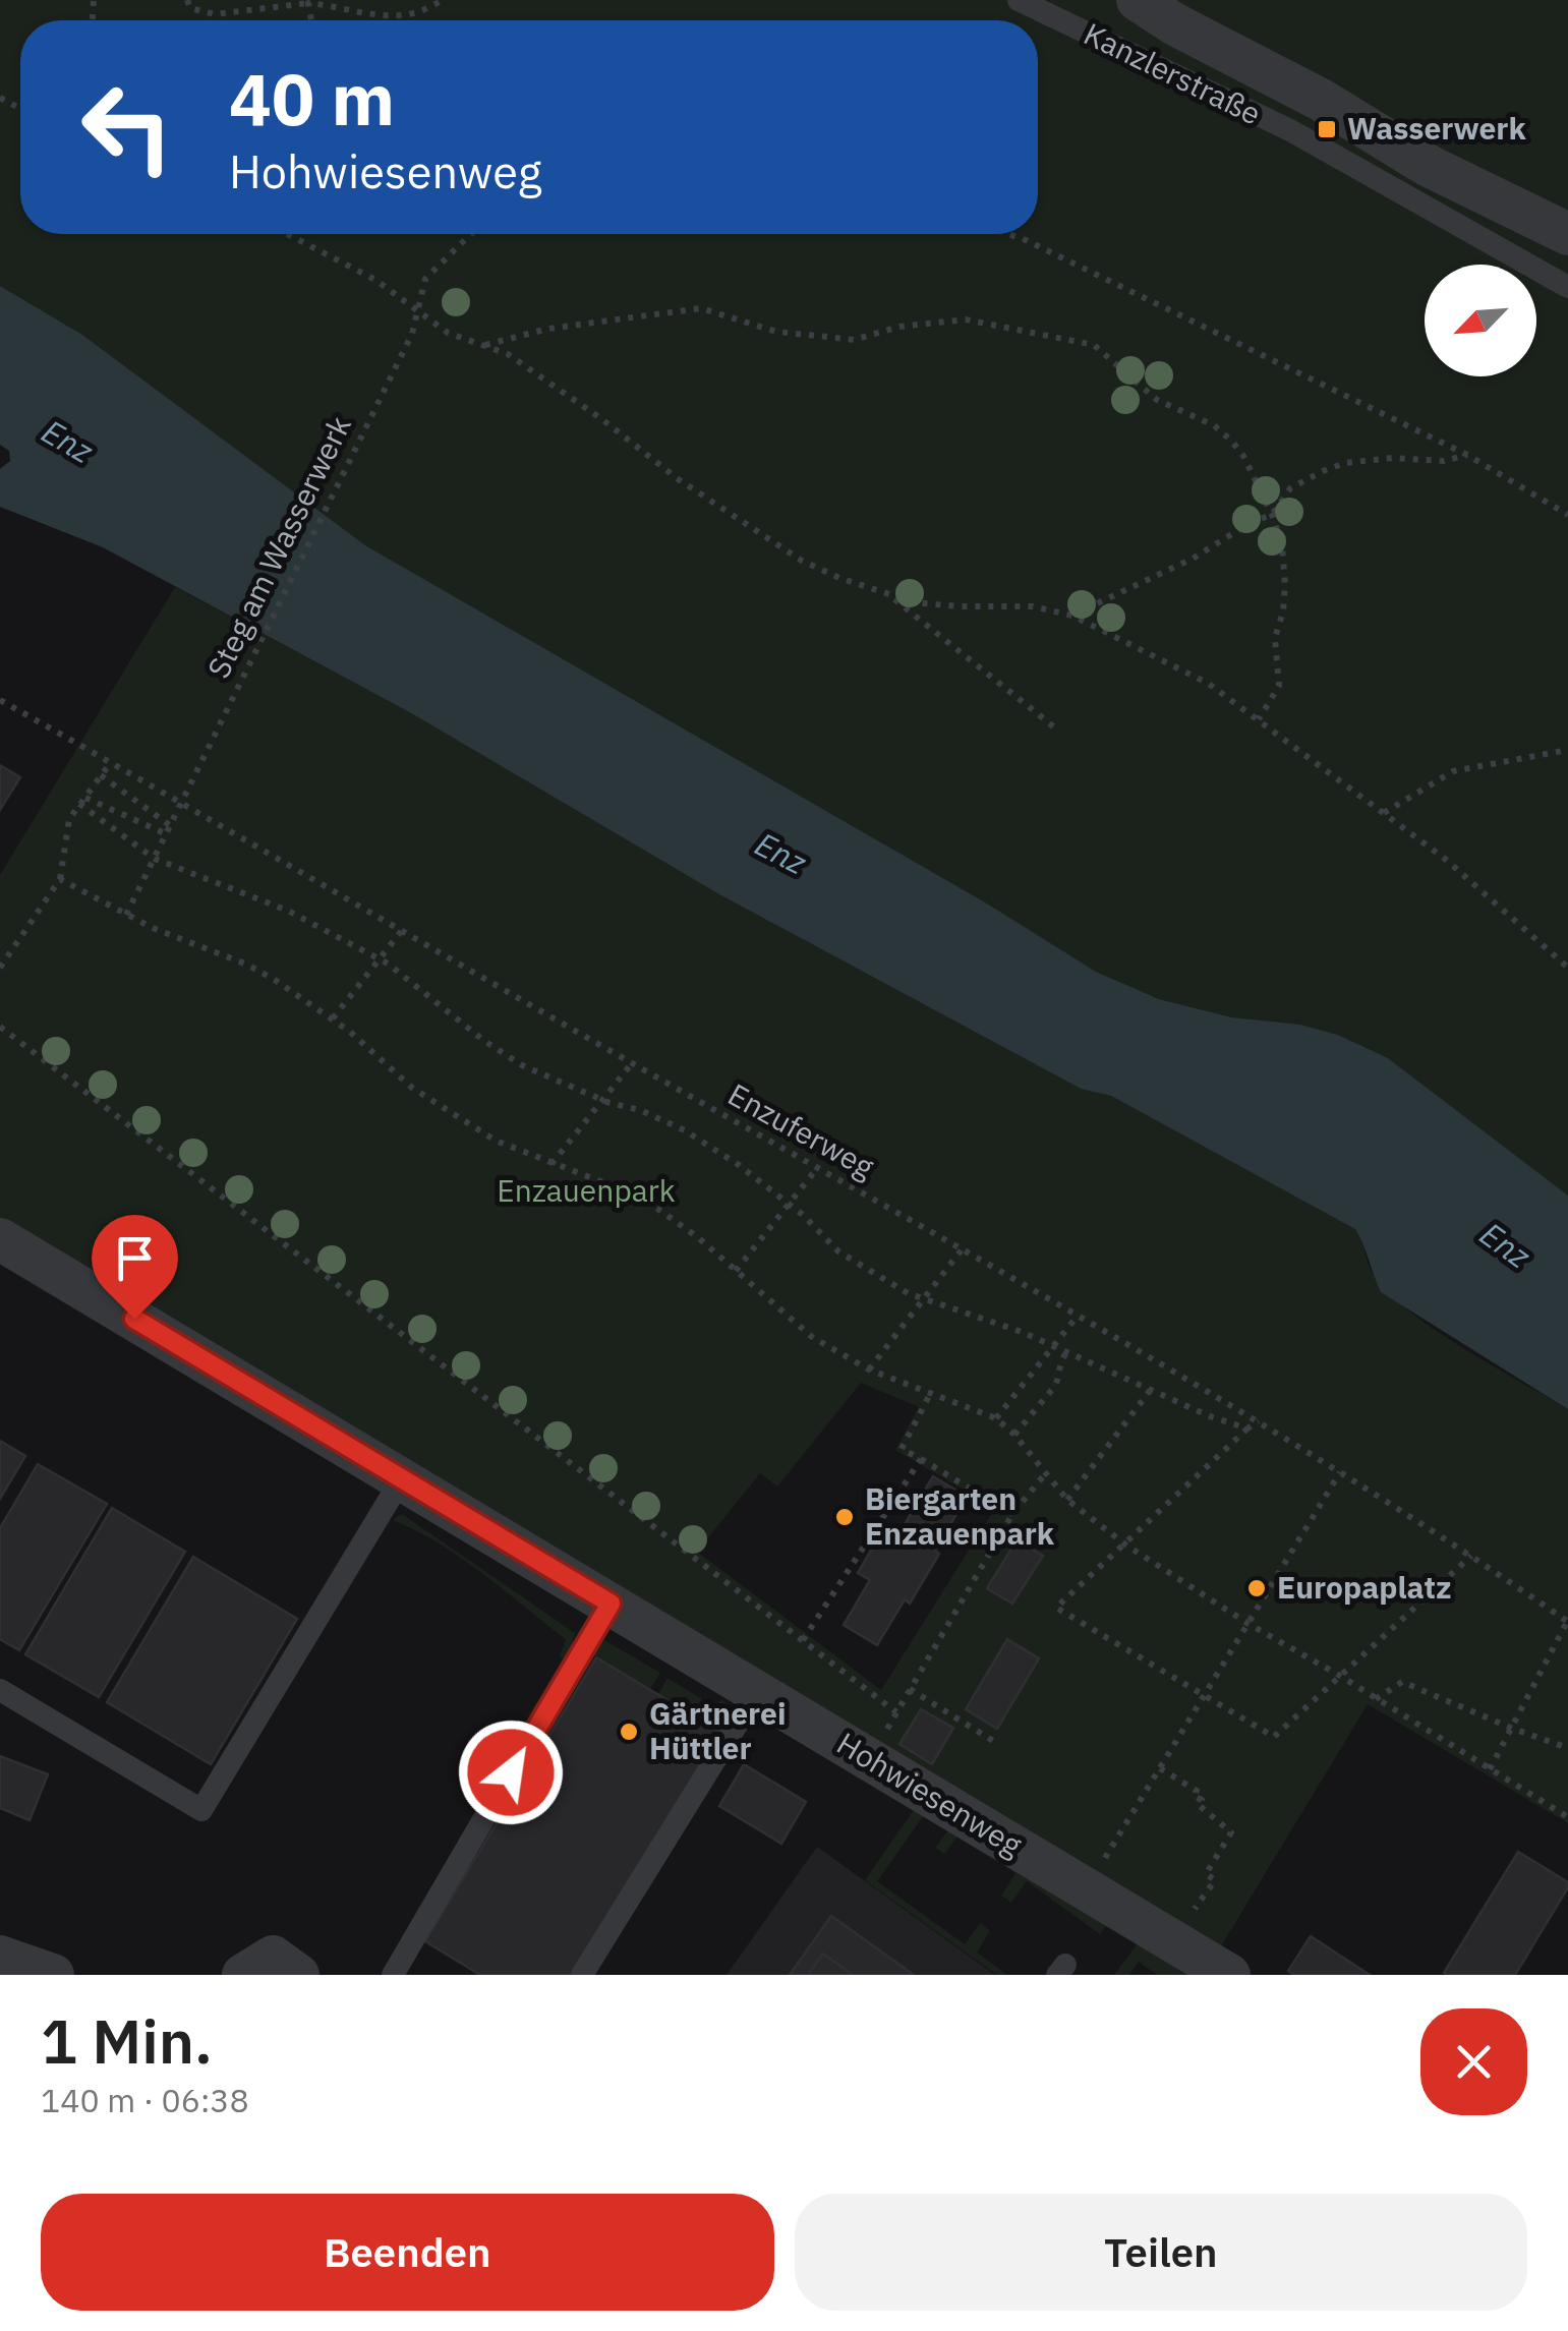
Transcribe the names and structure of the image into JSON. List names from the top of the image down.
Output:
{
  "streets": {
    "street": ["Kanzlerstraße", "Hohwiesenweg"],
    "path": ["Steg am Wasserwerk", "Enzuferweg"]
  },
  "crossings": [
    ["Steg am Wasserwerk", "Enzuferweg"]
  ],
  "water": ["Enz"],
  "parks": ["Enzauenpark"],
  "places": {
    "transit": ["Wasserwerk"],
    "other": ["Biergarten Enzauenpark", "Europaplatz", "Gärtnerei Hüttler"]
  },
  "north": "bottom left",
  "page": {
    "turn": ["40 m", "Hohwiesenweg"],
    "heading": ["1 Min.", "140 m · 06:38"],
    "buttons": ["Beenden", "Teilen"]
  }
}
